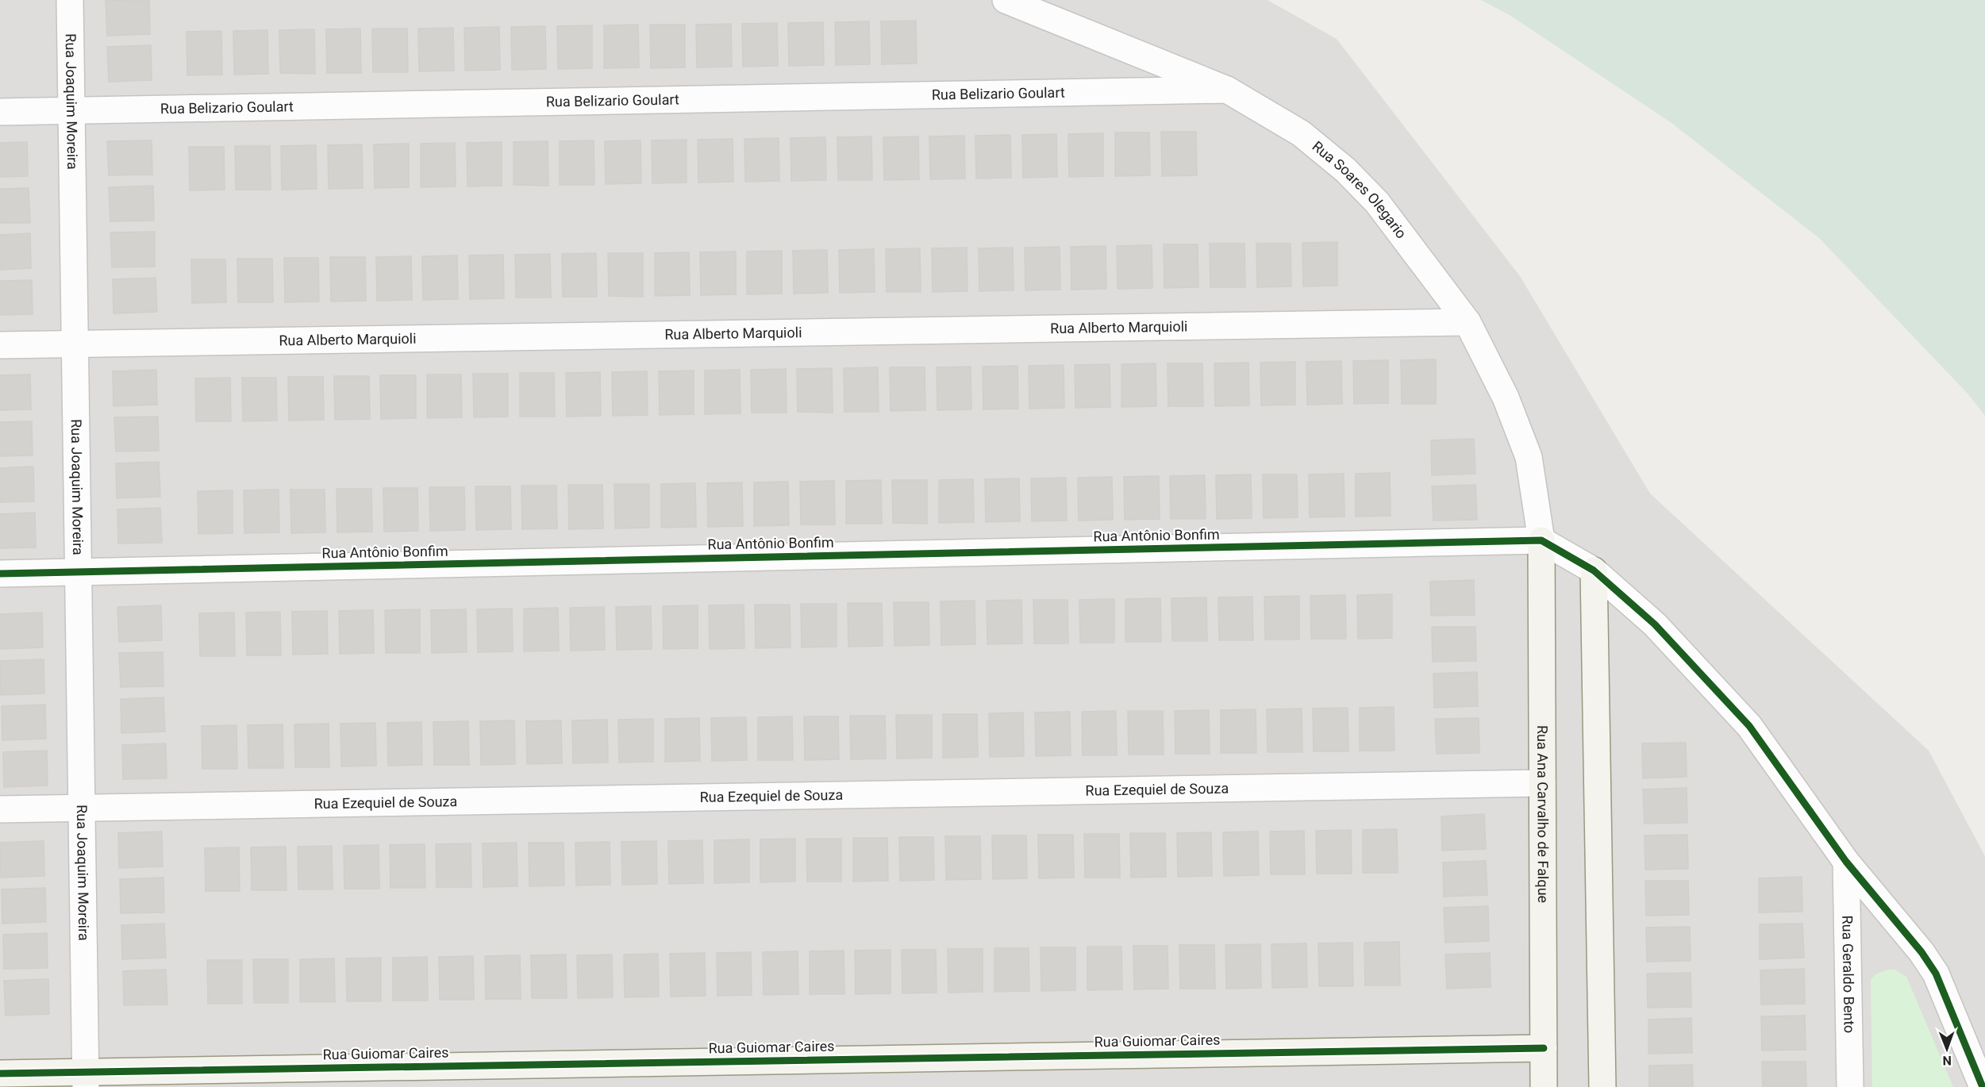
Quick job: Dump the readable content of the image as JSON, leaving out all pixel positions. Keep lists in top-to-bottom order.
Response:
{
  "streets": {
    "street": [
      "Rua Belizario Goulart",
      "Rua Joaquim Moreira",
      "Rua Soares Olegario",
      "Rua Alberto Marquioli",
      "Rua Antônio Bonfim",
      "Rua Ezequiel de Souza",
      "Rua Ana Carvalho de Falque",
      "Rua Geraldo Bento",
      "Rua Guiomar Caires"
    ]
  },
  "crossings": [
    ["Rua Belizario Goulart", "Rua Joaquim Moreira"],
    ["Rua Belizario Goulart", "Rua Soares Olegario"],
    ["Rua Joaquim Moreira", "Rua Alberto Marquioli"],
    ["Rua Joaquim Moreira", "Rua Antônio Bonfim"],
    ["Rua Joaquim Moreira", "Rua Ezequiel de Souza"],
    ["Rua Joaquim Moreira", "Rua Guiomar Caires"],
    ["Rua Soares Olegario", "Rua Alberto Marquioli"],
    ["Rua Soares Olegario", "Rua Antônio Bonfim"],
    ["Rua Soares Olegario", "Rua Ana Carvalho de Falque"],
    ["Rua Antônio Bonfim", "Rua Ana Carvalho de Falque"],
    ["Rua Ezequiel de Souza", "Rua Ana Carvalho de Falque"],
    ["Rua Ana Carvalho de Falque", "Rua Guiomar Caires"]
  ],
  "north": "bottom"
}
